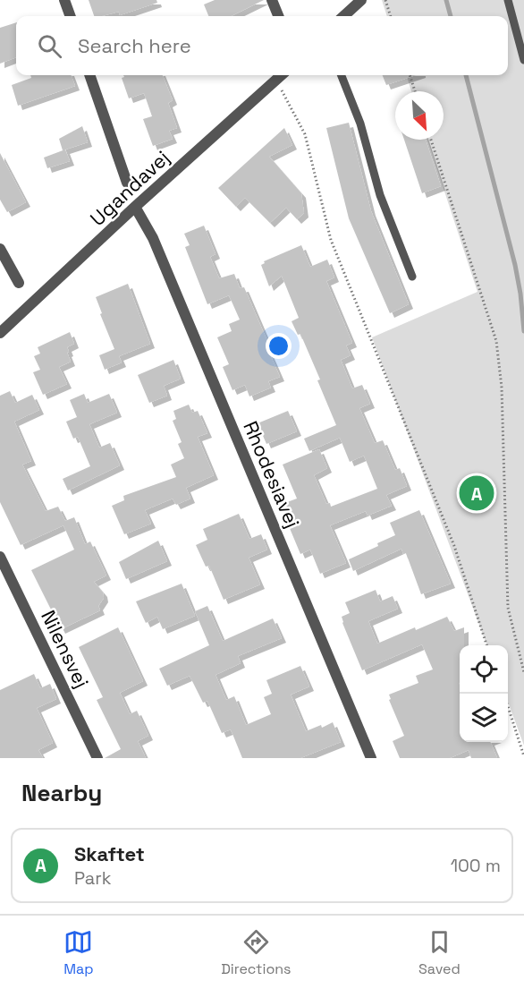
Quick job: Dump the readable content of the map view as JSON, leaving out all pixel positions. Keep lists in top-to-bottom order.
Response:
{
  "streets": {
    "street": ["Ugandavej", "Rhodesiavej", "Nilensvej"]
  },
  "crossings": [
    ["Ugandavej", "Rhodesiavej"]
  ],
  "north": "bottom right",
  "page": {
    "search": "Search here",
    "pins": "A",
    "heading": "Nearby",
    "list": [
      {
        "mark": "A",
        "name": "Skaftet",
        "note": "Park",
        "value": "100 m"
      }
    ],
    "nav": ["Map", "Directions", "Saved"]
  }
}
